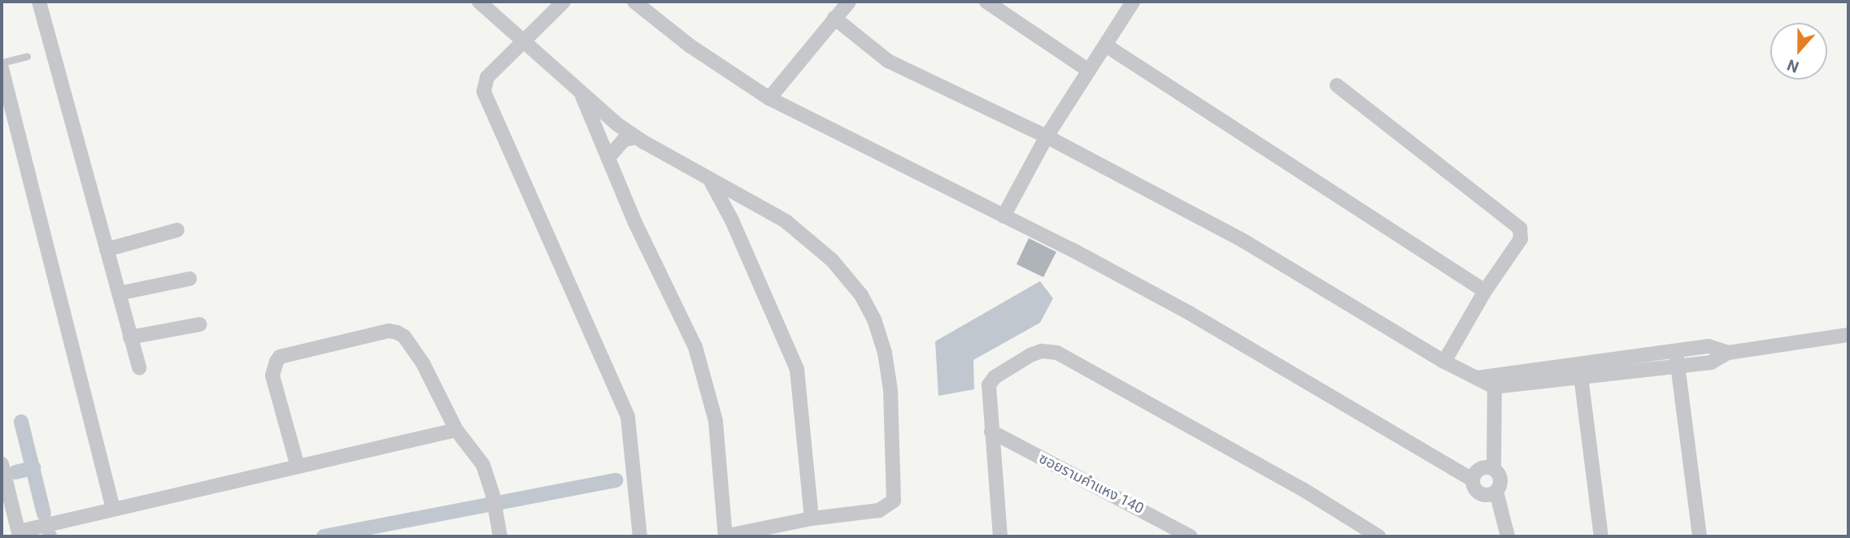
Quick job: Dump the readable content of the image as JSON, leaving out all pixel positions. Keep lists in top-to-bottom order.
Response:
{
  "streets": {
    "street": ["ซอยรามคำแหง 140"]
  },
  "north": "bottom"
}
